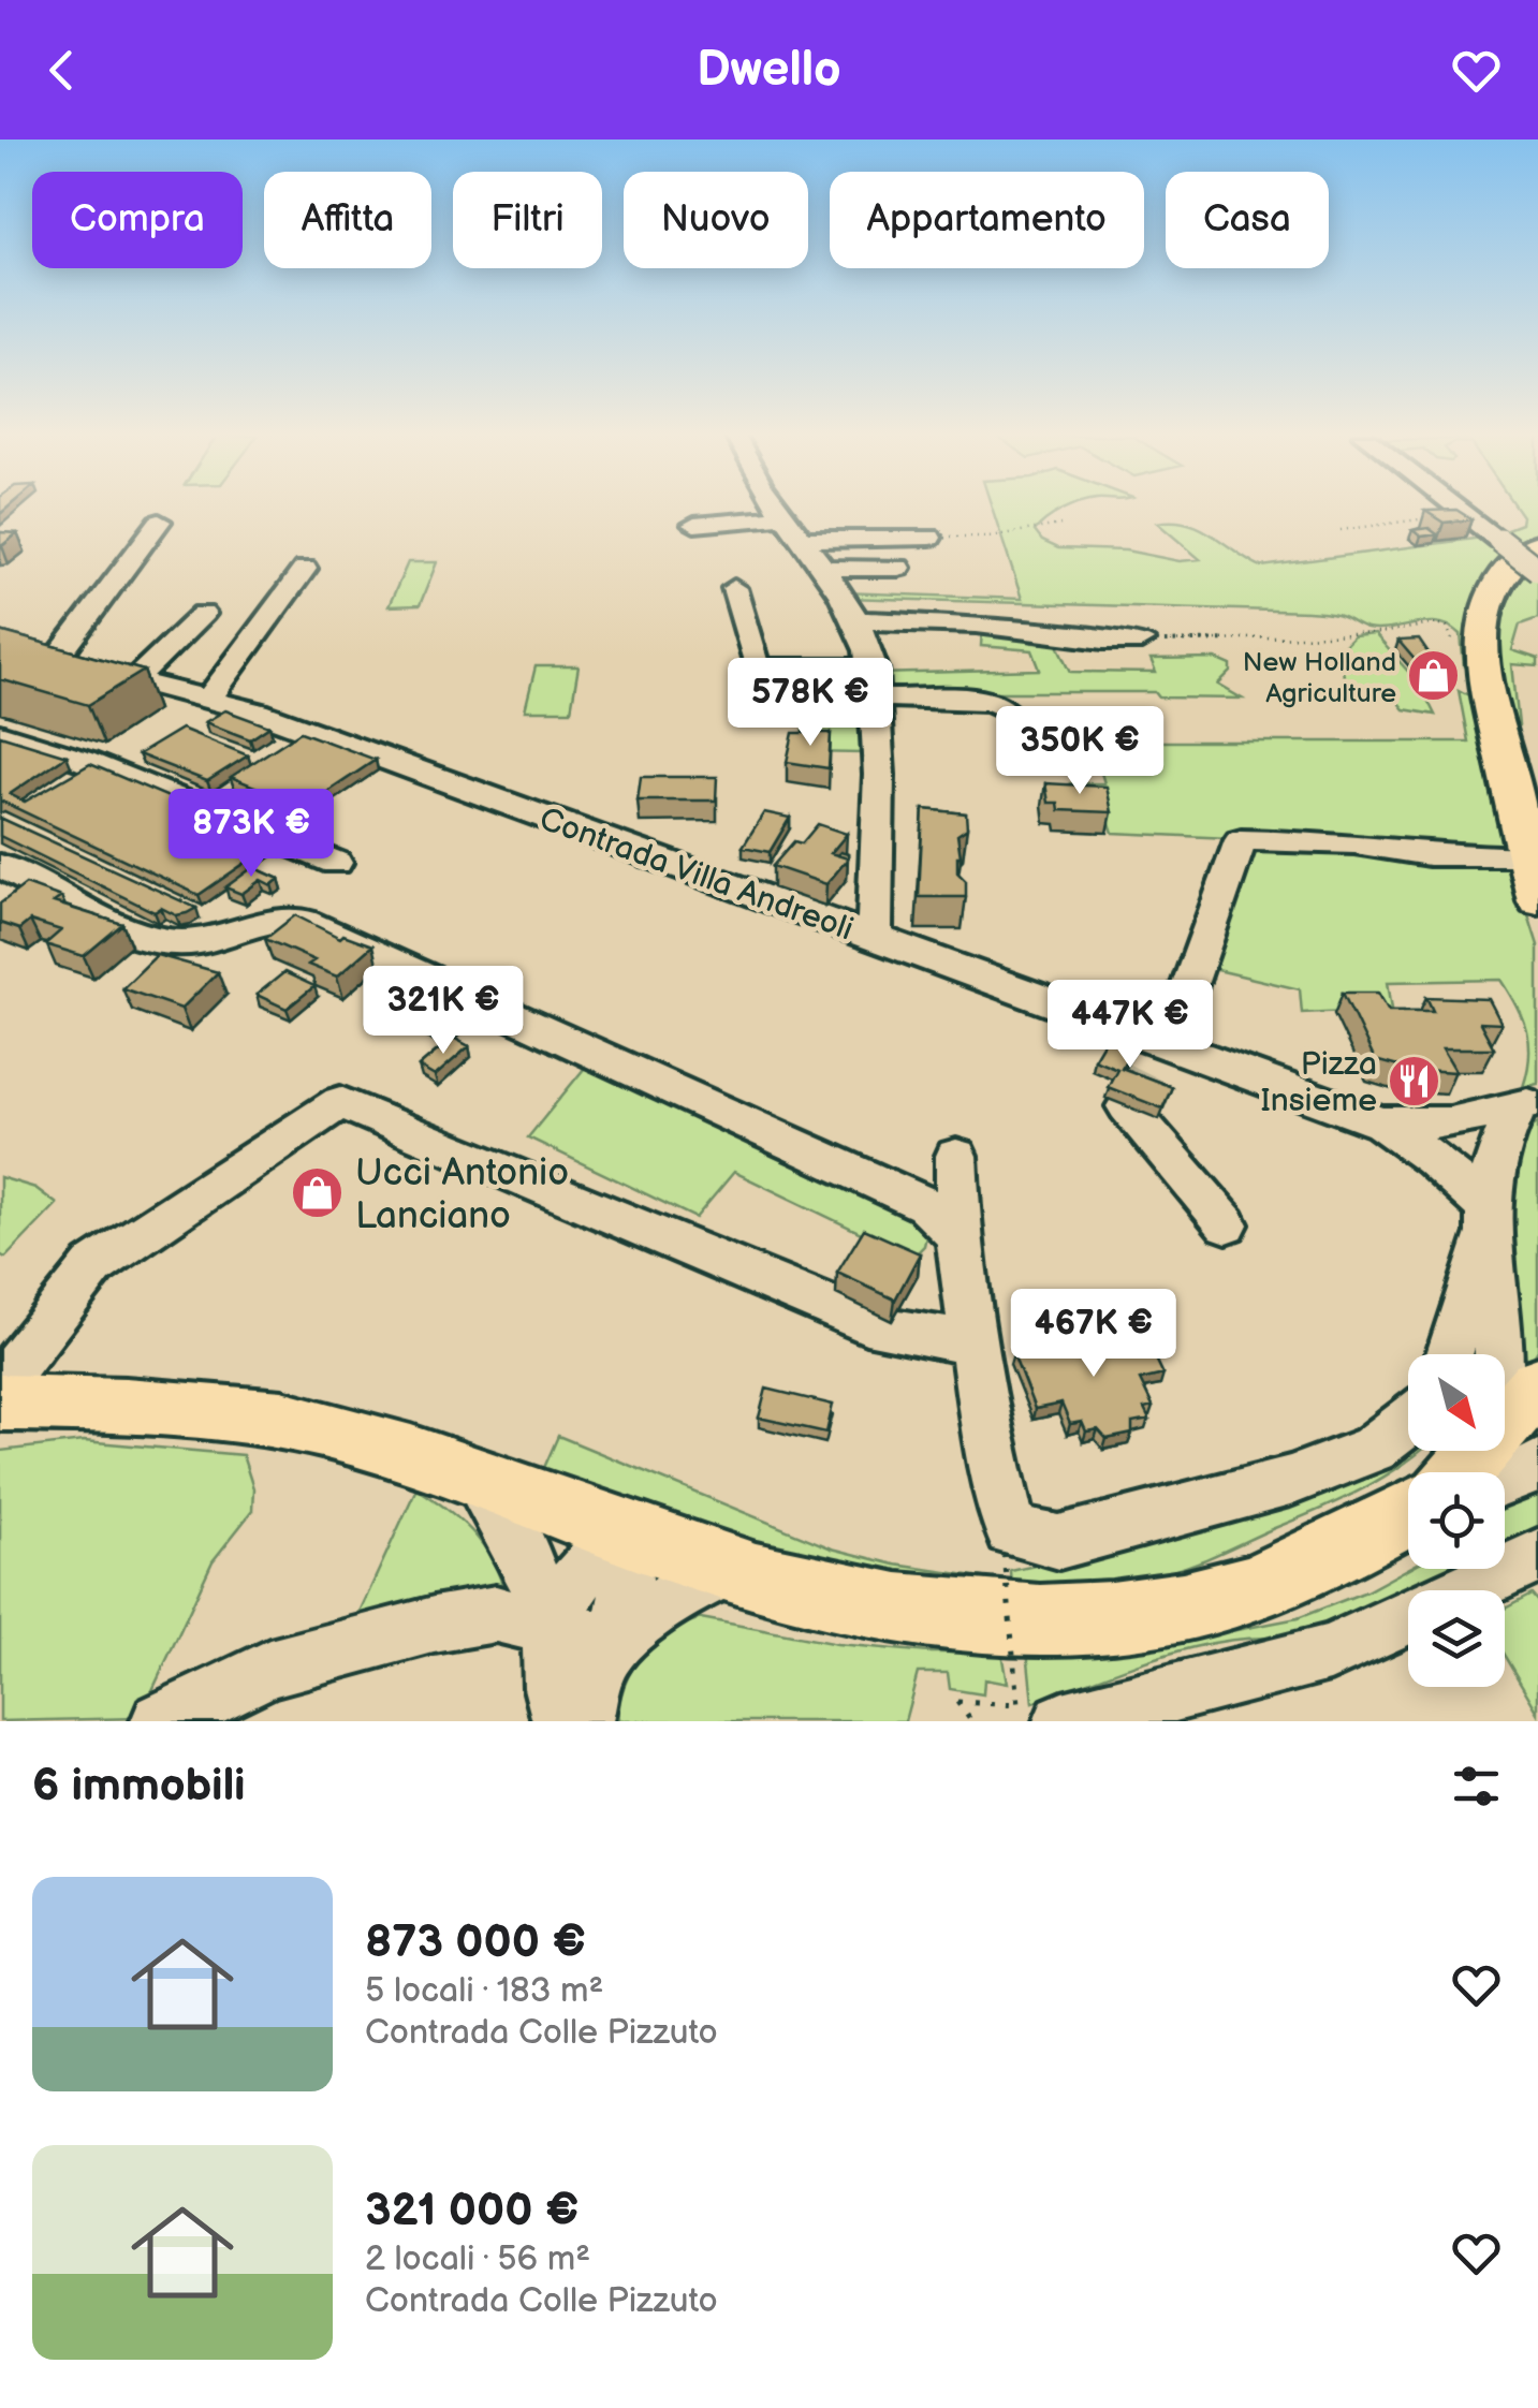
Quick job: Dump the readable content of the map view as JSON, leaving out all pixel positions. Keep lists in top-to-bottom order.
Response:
{
  "streets": {
    "street": ["Contrada Villa Andreoli"]
  },
  "places": {
    "shop": ["New Holland Agriculture", "Ucci Antonio Lanciano"],
    "restaurant": ["Pizza Insieme"]
  },
  "north": "bottom right",
  "page": {
    "header": "Dwello",
    "chip": [
      "Compra",
      "Affitta",
      "Filtri",
      "Nuovo",
      "Appartamento",
      "Casa"
    ],
    "price": [
      "578K €",
      "350K €",
      "873K €",
      "321K €",
      "447K €",
      "467K €"
    ],
    "heading": "6 immobili",
    "list": [
      {
        "name": "873 000 €",
        "note": "5 locali · 183 m² · Contrada Colle Pizzuto"
      },
      {
        "name": "321 000 €",
        "note": "2 locali · 56 m² · Contrada Colle Pizzuto"
      }
    ]
  }
}
